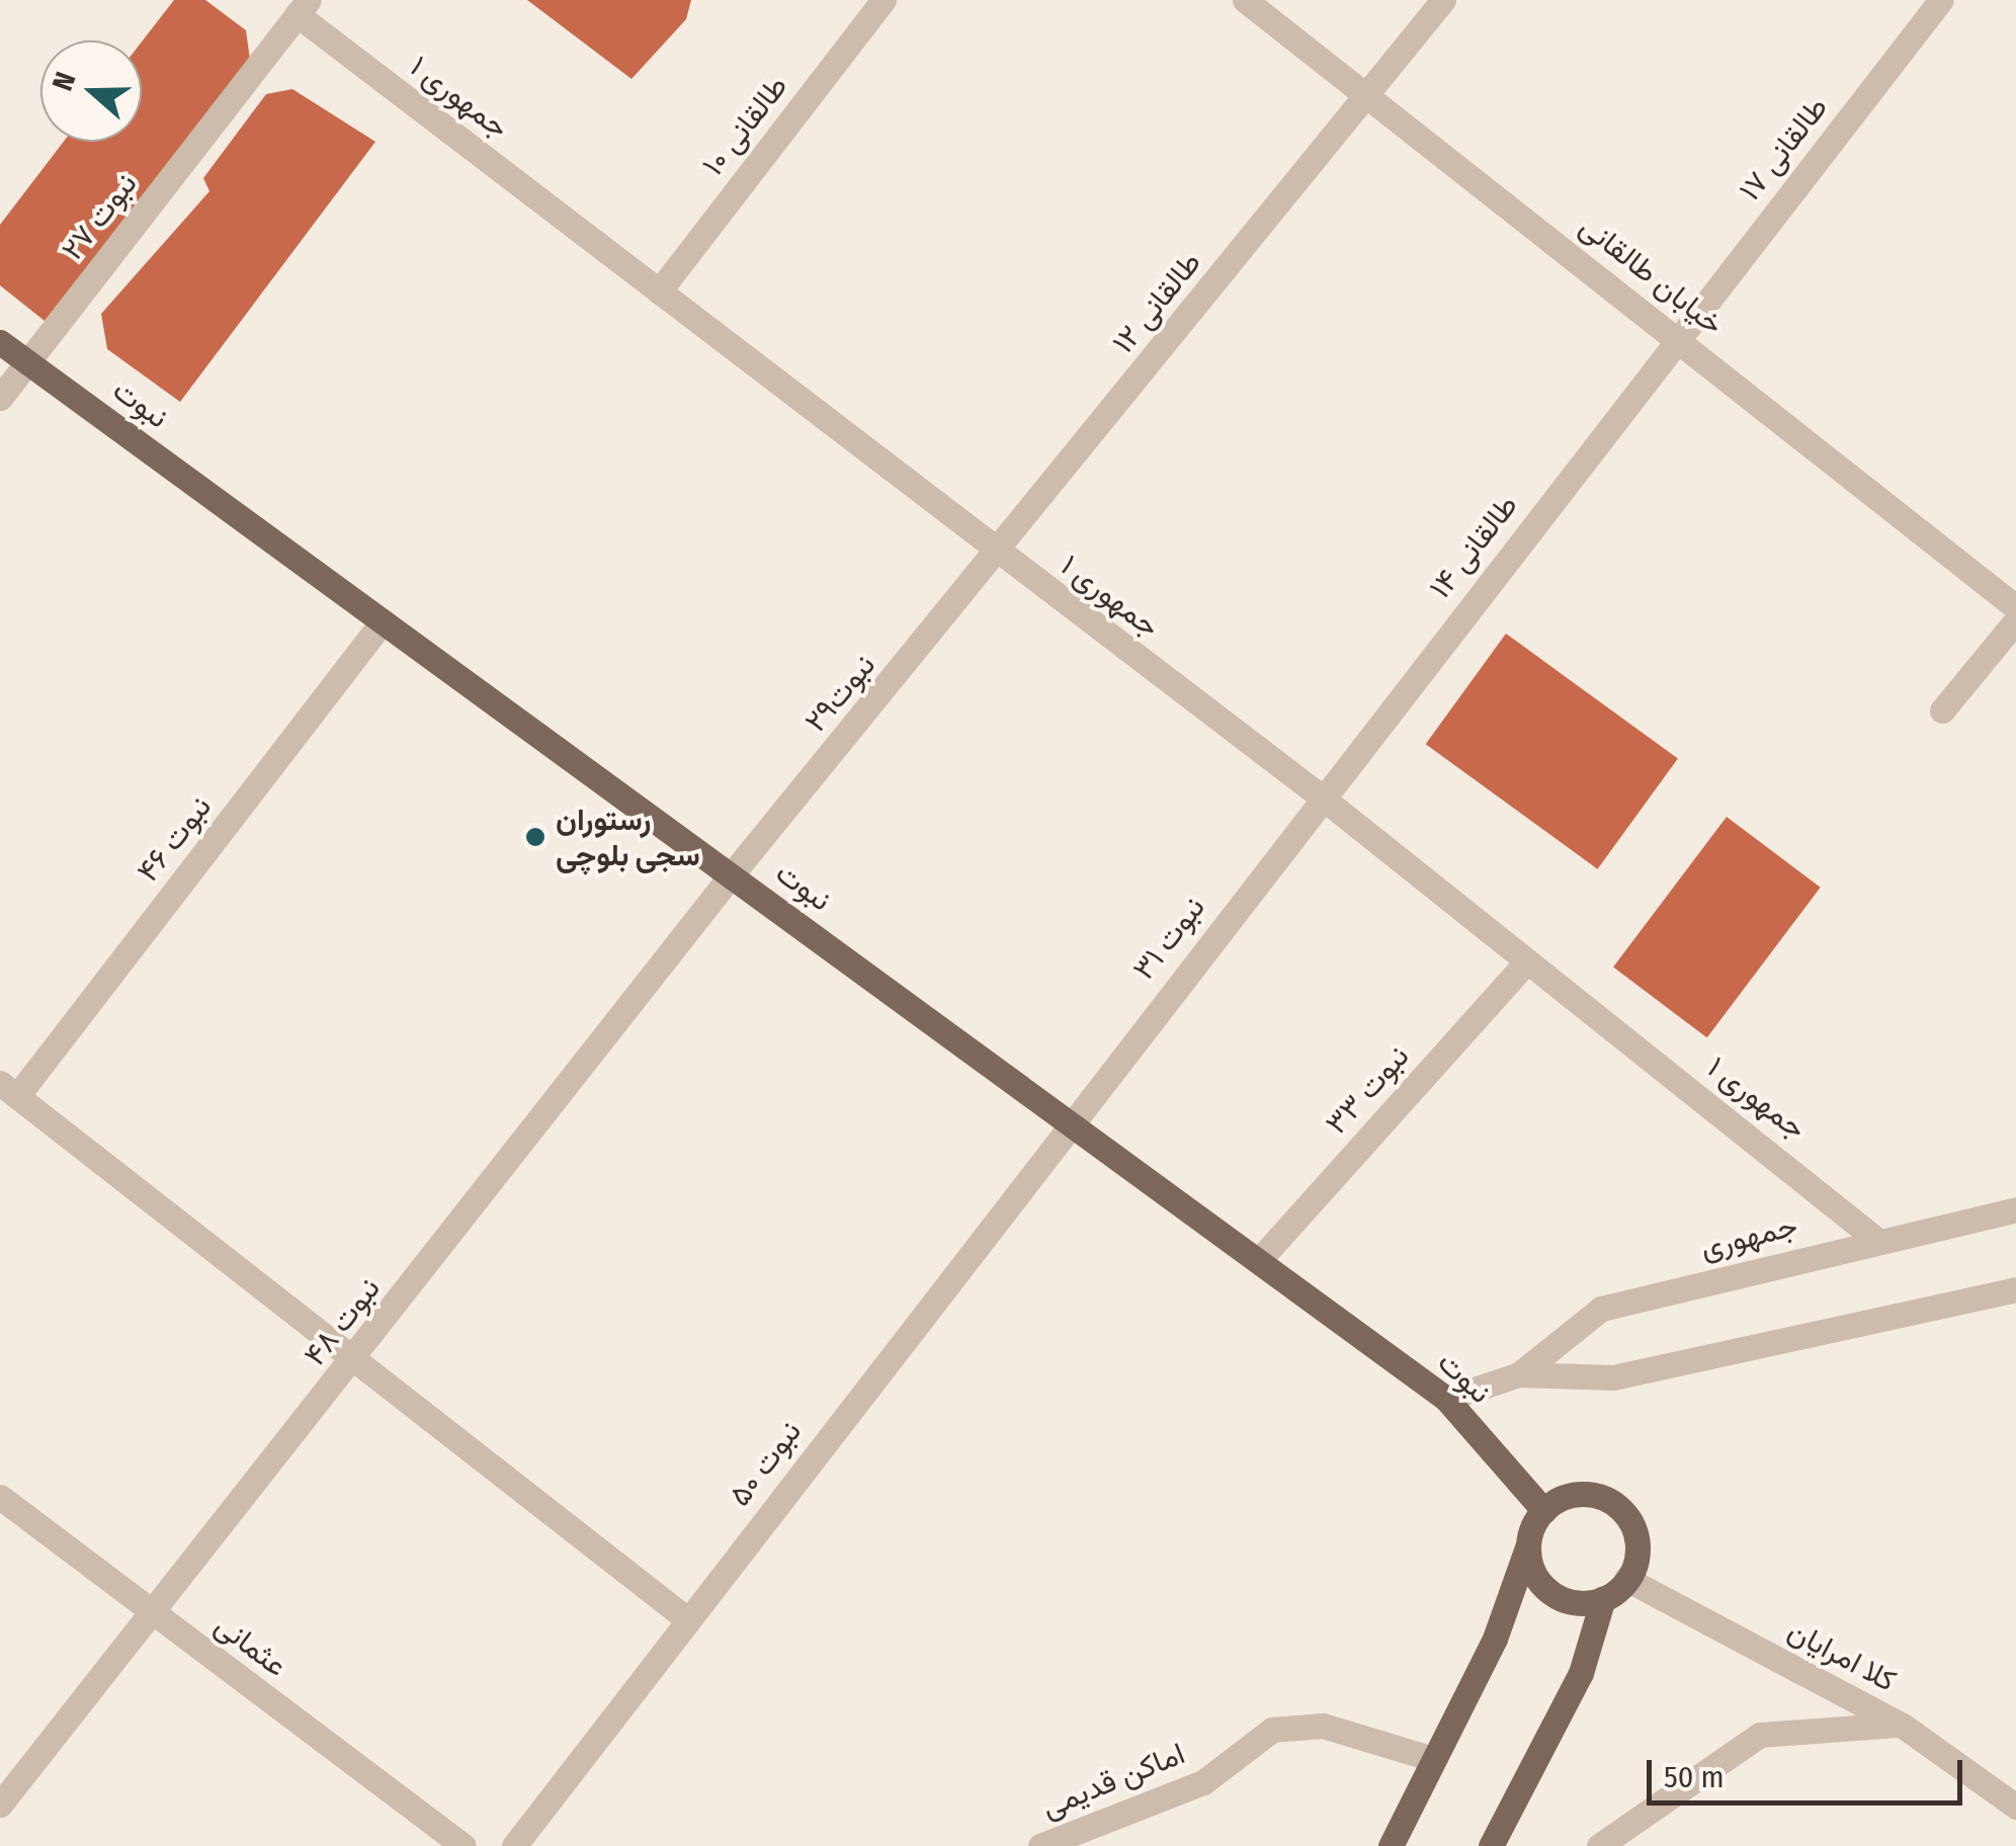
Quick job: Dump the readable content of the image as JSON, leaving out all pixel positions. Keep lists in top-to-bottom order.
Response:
{
  "streets": {
    "main road": ["نبوت"],
    "street": [
      "جمهوری ۱",
      "طالقانی ۱۰",
      "طالقانی ۱۷",
      "نبوت ۲۷",
      "خیابان طالقانی",
      "طالقانی ۱۲",
      "طالقانی ۱۴",
      "نبوت۲۹",
      "نبوت ۴۶",
      "نبوت ۳۱",
      "نبوت ۳۳",
      "جمهوری",
      "نبوت ۴۸",
      "نبوت ۵۰",
      "عثمانی",
      "کلا امرایان",
      "اماکن قدیمی"
    ]
  },
  "crossings": [
    ["جمهوری ۱", "طالقانی ۱۰"],
    ["جمهوری ۱", "نبوت ۲۷"],
    ["جمهوری ۱", "طالقانی ۱۲"],
    ["جمهوری ۱", "طالقانی ۱۴"],
    ["جمهوری ۱", "نبوت۲۹"],
    ["جمهوری ۱", "نبوت ۳۱"],
    ["جمهوری ۱", "نبوت ۳۳"],
    ["جمهوری ۱", "جمهوری"],
    ["طالقانی ۱۷", "خیابان طالقانی"],
    ["طالقانی ۱۷", "طالقانی ۱۴"],
    ["نبوت ۲۷", "نبوت"],
    ["خیابان طالقانی", "طالقانی ۱۲"],
    ["خیابان طالقانی", "طالقانی ۱۴"],
    ["طالقانی ۱۲", "نبوت۲۹"],
    ["نبوت", "نبوت۲۹"],
    ["نبوت", "نبوت ۴۶"],
    ["نبوت", "نبوت ۳۱"],
    ["نبوت", "نبوت ۳۳"],
    ["نبوت", "جمهوری"],
    ["نبوت", "نبوت ۴۸"],
    ["نبوت", "نبوت ۵۰"],
    ["نبوت", "کلا امرایان"],
    ["طالقانی ۱۴", "نبوت ۳۱"],
    ["نبوت۲۹", "نبوت ۴۸"],
    ["نبوت ۳۱", "نبوت ۵۰"],
    ["نبوت ۴۸", "عثمانی"]
  ],
  "places": ["رستوران سجی بلوچی"],
  "scale_bar": "50 m",
  "north": "left"
}
